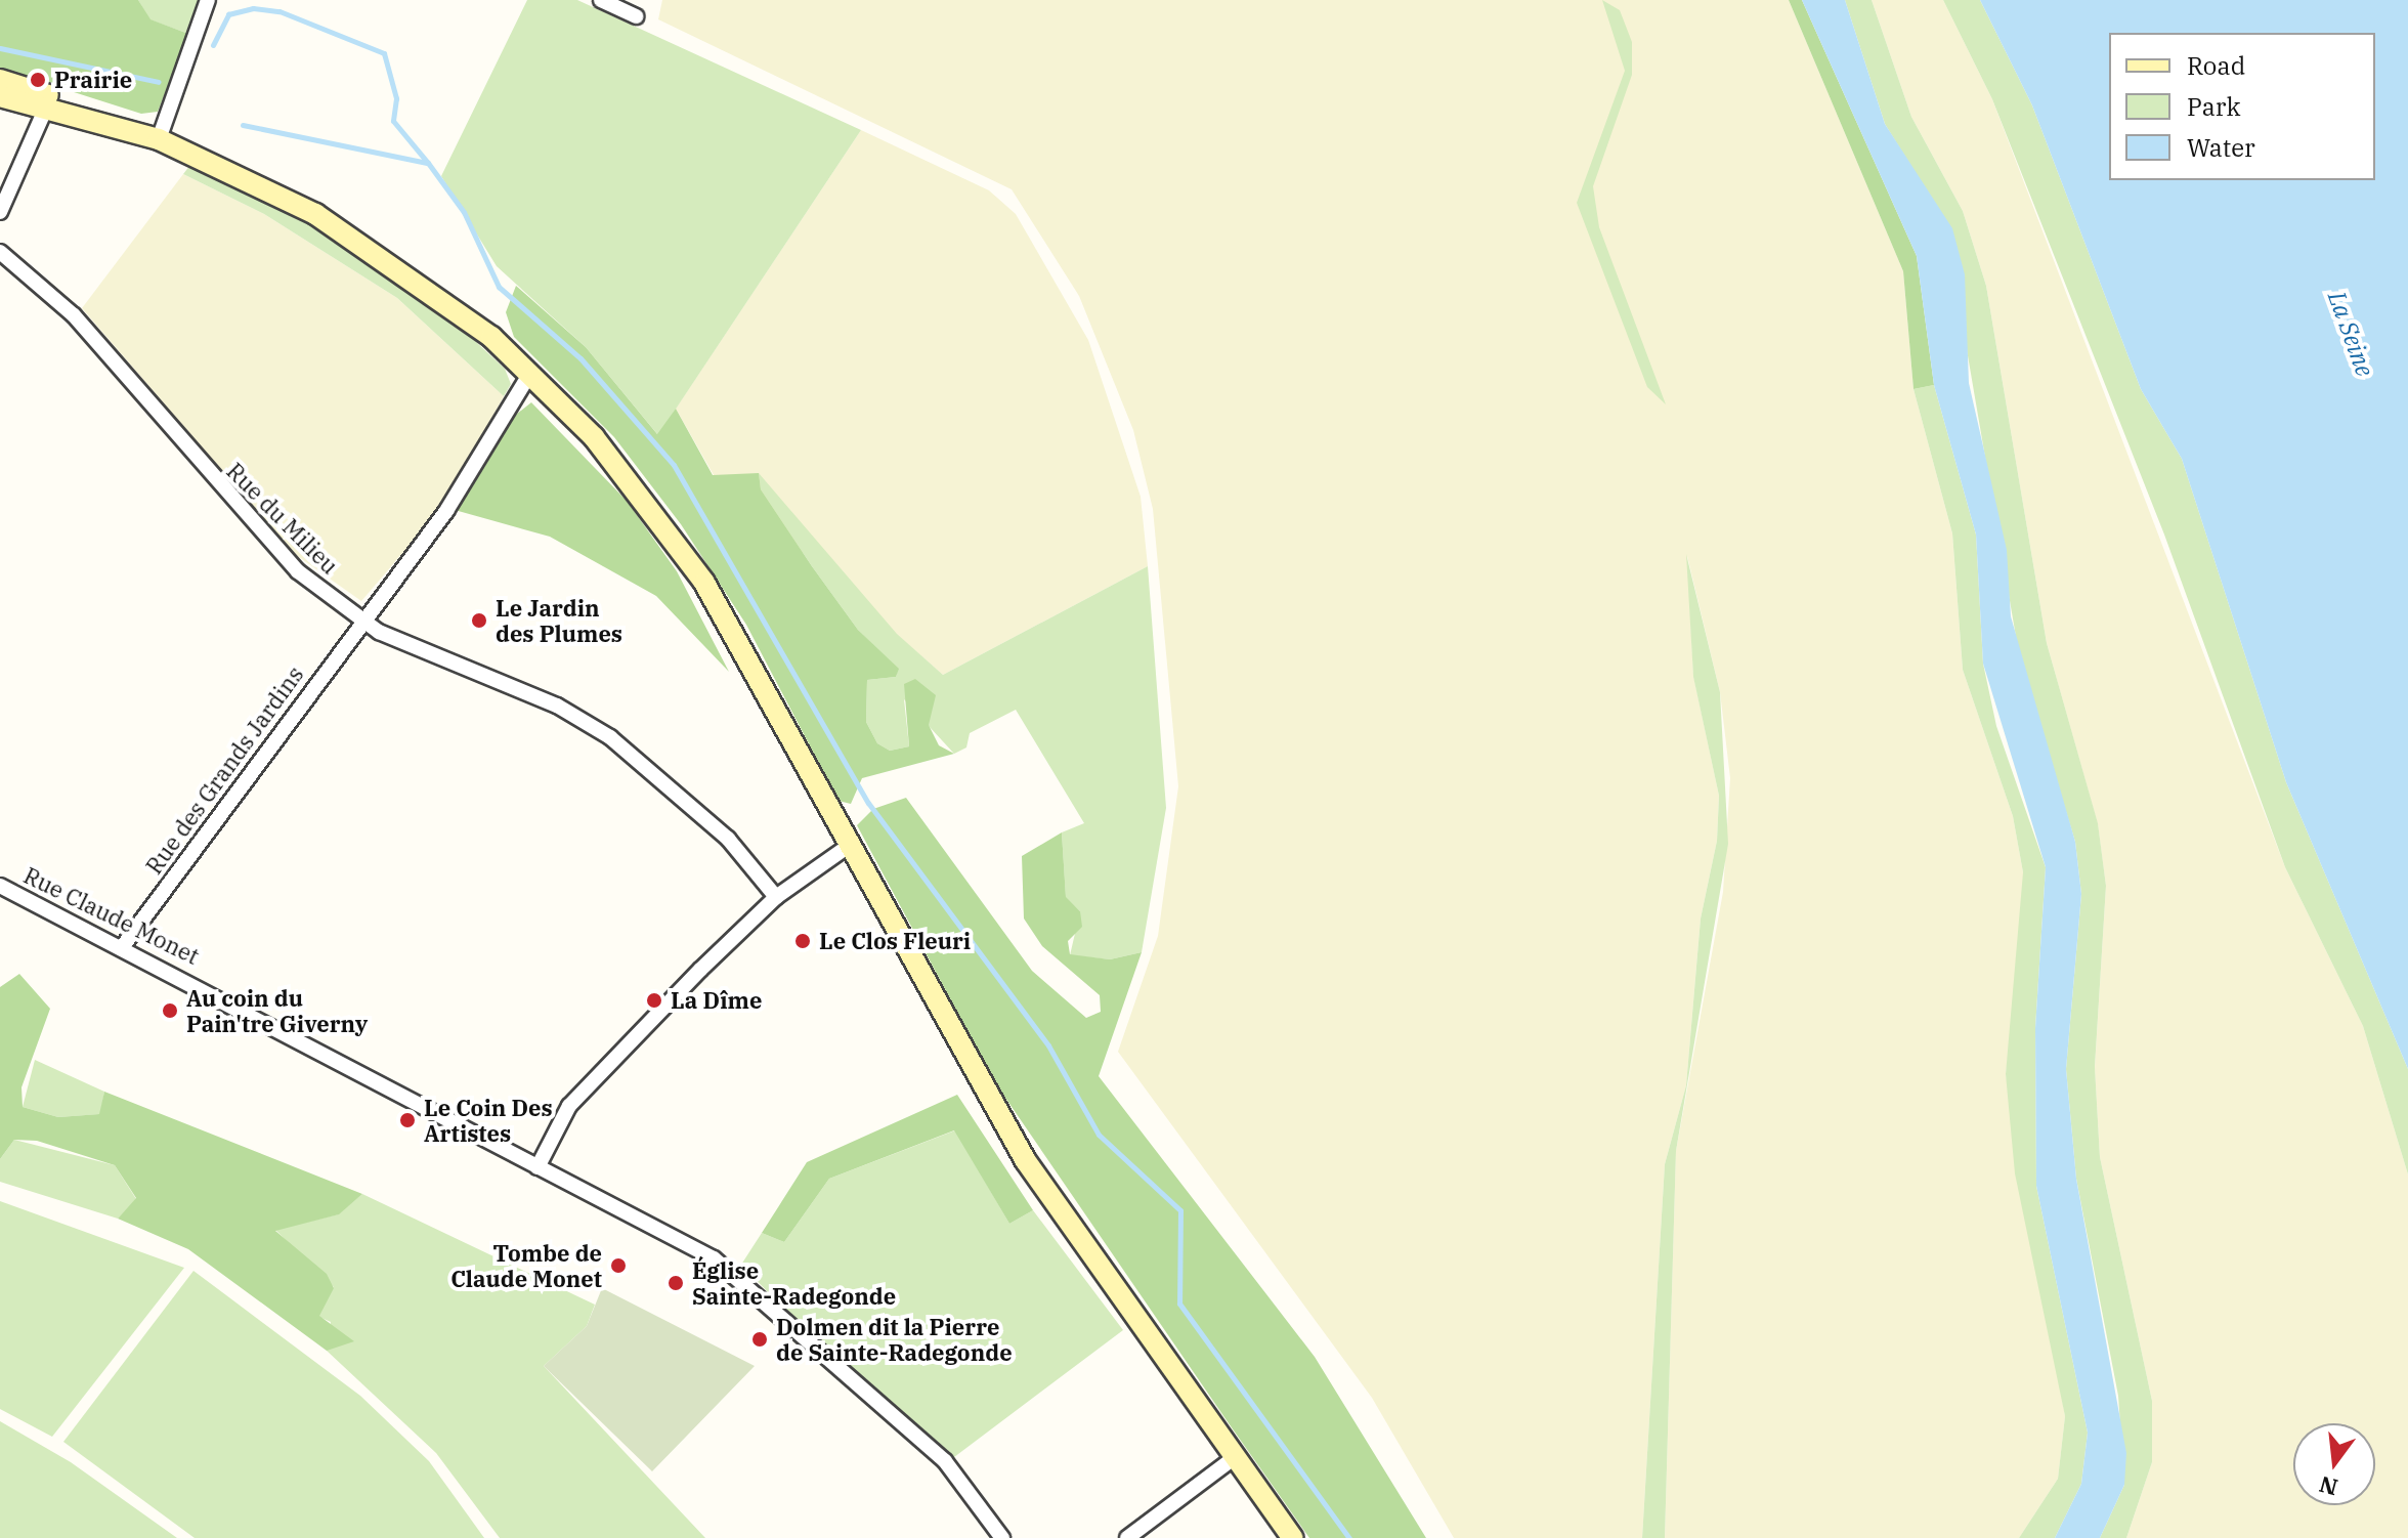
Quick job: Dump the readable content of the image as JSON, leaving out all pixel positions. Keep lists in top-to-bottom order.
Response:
{
  "streets": {
    "street": ["Rue du Milieu", "Rue des Grands Jardins", "Rue Claude Monet"]
  },
  "crossings": [
    ["Rue du Milieu", "Rue des Grands Jardins"],
    ["Rue des Grands Jardins", "Rue Claude Monet"]
  ],
  "water": ["La Seine"],
  "places": [
    "Prairie",
    "Le Jardin des Plumes",
    "Le Clos Fleuri",
    "La Dîme",
    "Au coin du Pain'tre Giverny",
    "Le Coin Des Artistes",
    "Tombe de Claude Monet",
    "Église Sainte-Radegonde",
    "Dolmen dit la Pierre de Sainte-Radegonde"
  ],
  "legend": ["Road", "Park", "Water"],
  "north": "bottom"
}
